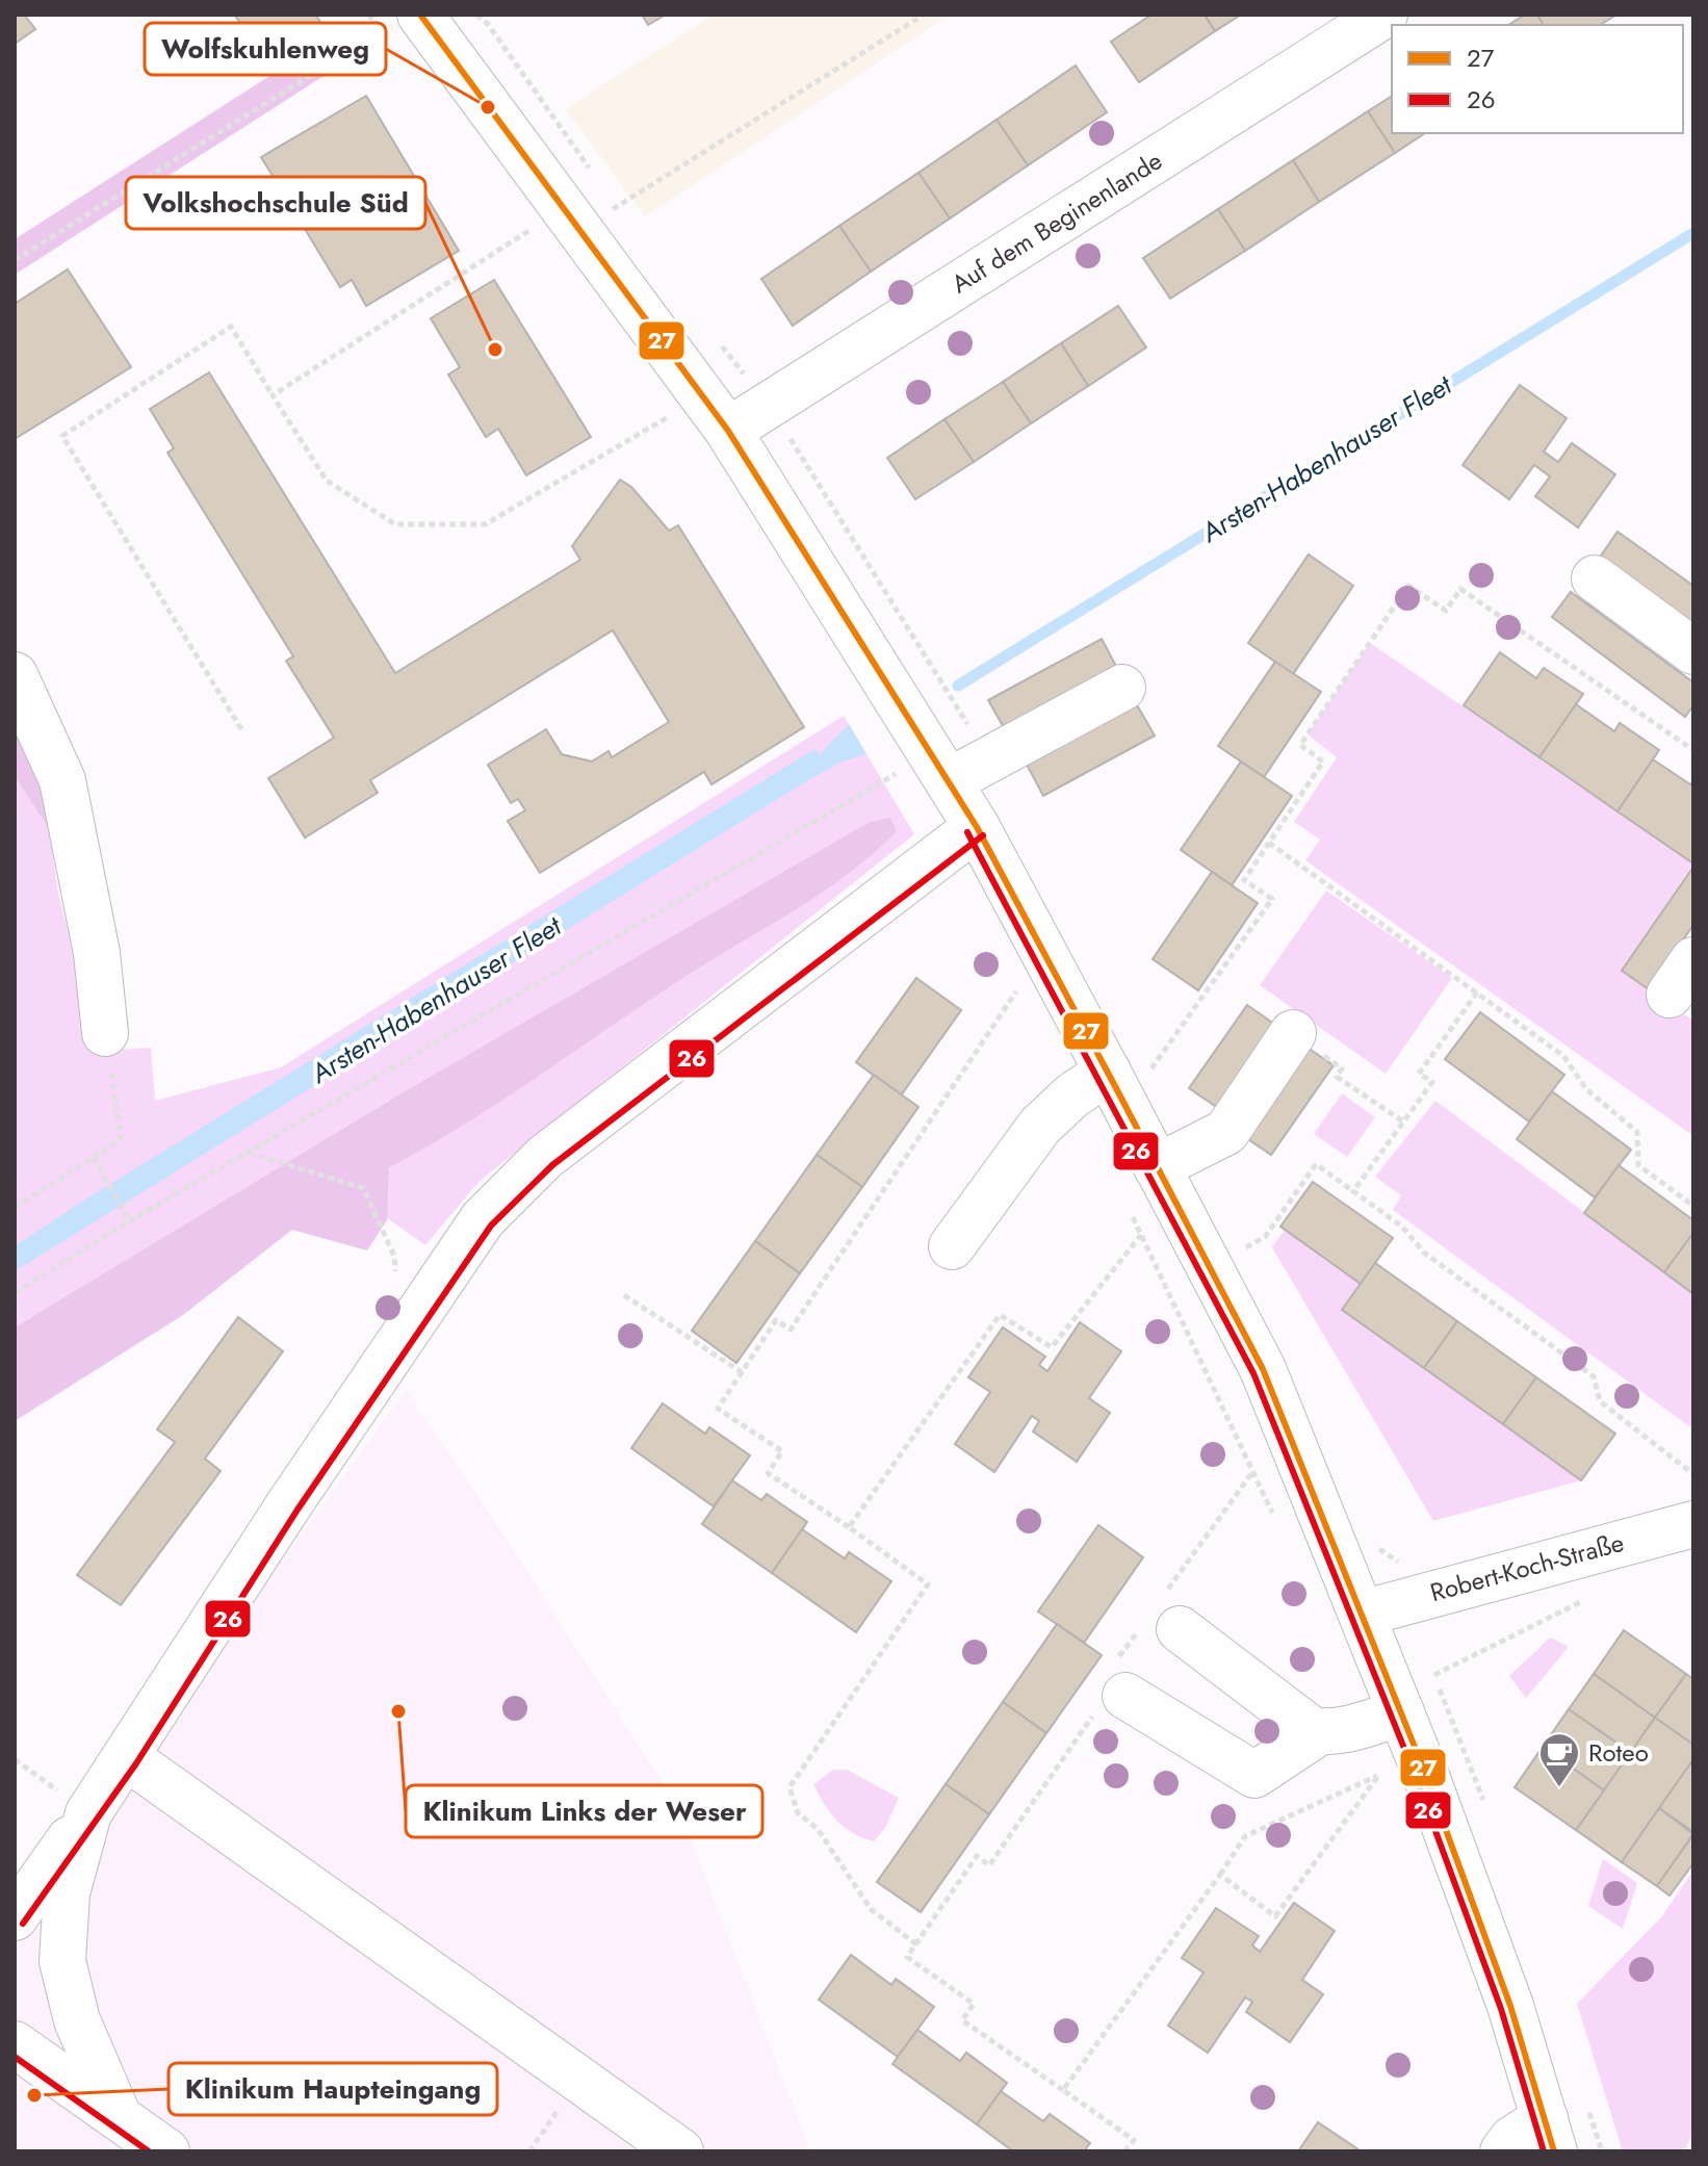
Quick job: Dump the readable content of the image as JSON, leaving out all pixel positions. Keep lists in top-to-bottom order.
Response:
{
  "streets": {
    "street": ["Auf dem Beginenlande", "Robert-Koch-Straße"]
  },
  "water": ["Arsten-Habenhauser Fleet"],
  "places": {
    "other": [
      "Wolfskuhlenweg",
      "Volkshochschule Süd",
      "Klinikum Links der Weser",
      "Klinikum Haupteingang"
    ],
    "cafe": ["Roteo"]
  },
  "lines": ["transit line 27", "transit line 26"],
  "legend": ["27", "26"]
}
